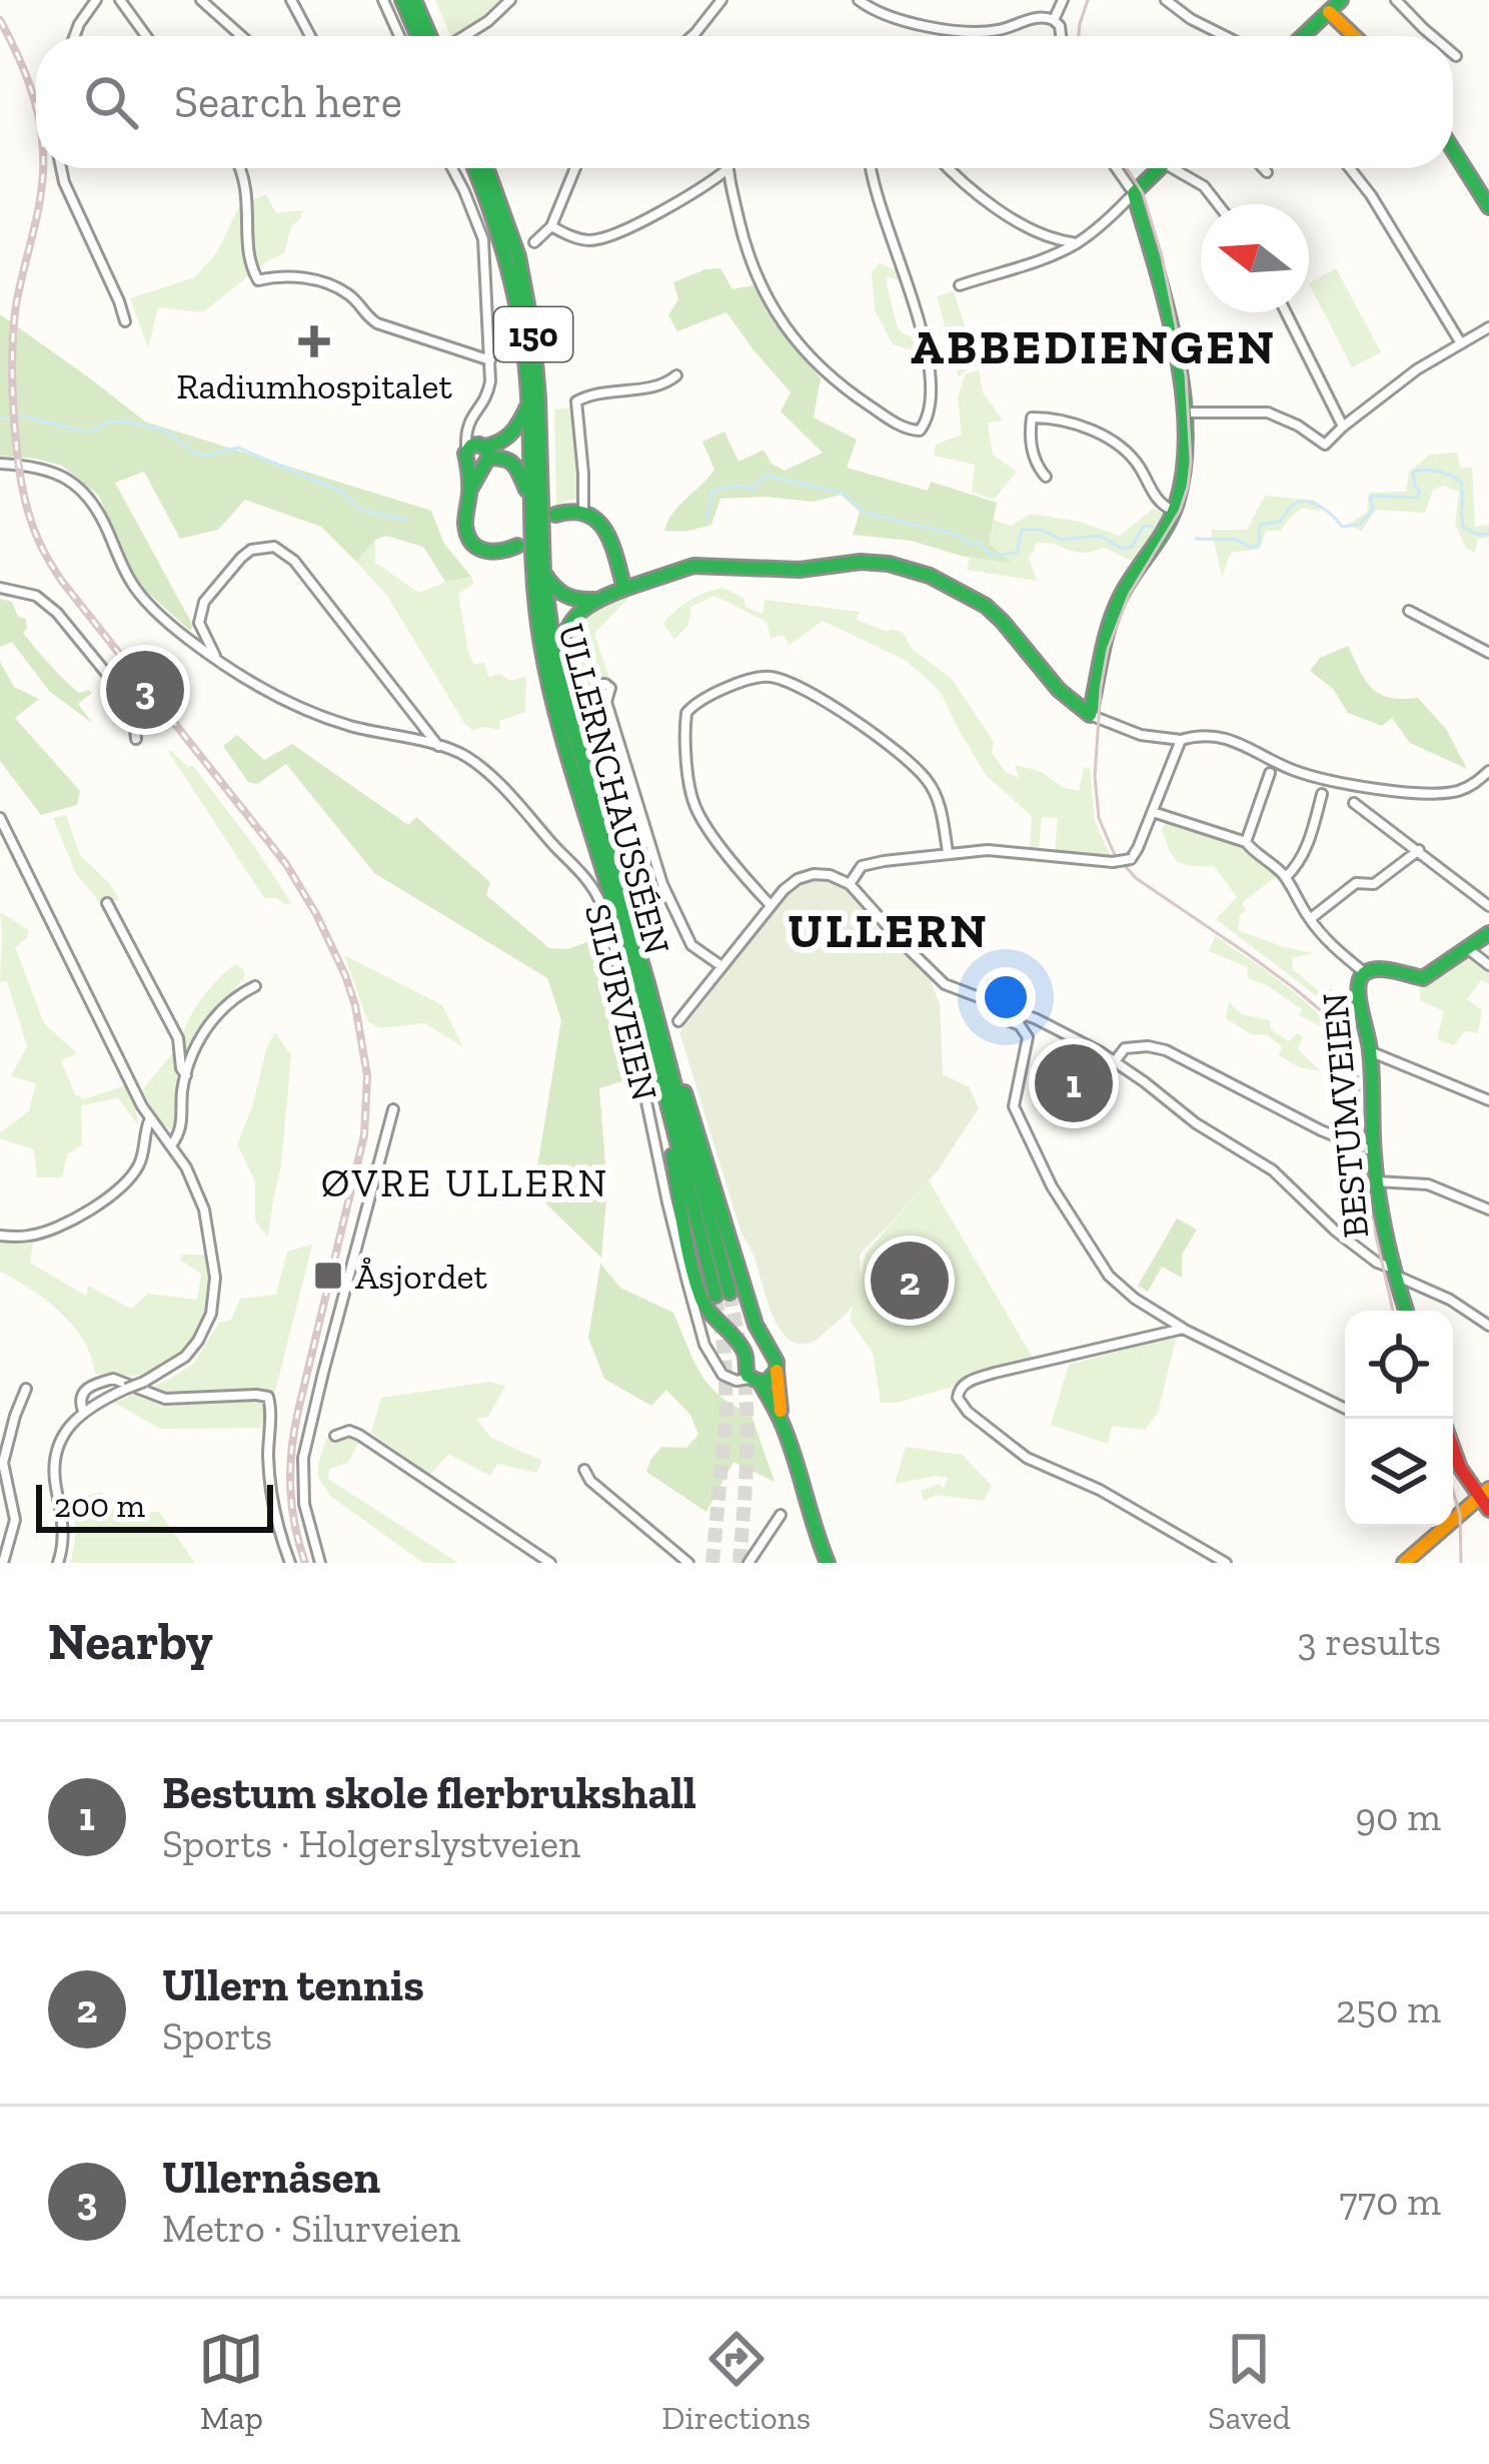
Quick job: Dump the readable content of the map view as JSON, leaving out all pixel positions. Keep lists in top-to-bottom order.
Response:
{
  "streets": {
    "main road": ["150", "ULLERNCHAUSSÉEN", "BESTUMVEIEN"],
    "street": ["SILURVEIEN"]
  },
  "crossings": [
    ["150", "ULLERNCHAUSSÉEN"]
  ],
  "districts": ["ABBEDIENGEN", "ULLERN", "ØVRE ULLERN"],
  "places": {
    "health": ["Radiumhospitalet"],
    "transit": ["Åsjordet"]
  },
  "scale_bar": "200 m",
  "north": "left",
  "page": {
    "search": "Search here",
    "pins": ["3", "1", "2"],
    "scale": "200 m",
    "heading": ["Nearby", "3 results"],
    "list": [
      {
        "mark": "1",
        "name": "Bestum skole flerbrukshall",
        "note": "Sports · Holgerslystveien",
        "value": "90 m"
      },
      {
        "mark": "2",
        "name": "Ullern tennis",
        "note": "Sports",
        "value": "250 m"
      },
      {
        "mark": "3",
        "name": "Ullernåsen",
        "note": "Metro · Silurveien",
        "value": "770 m"
      }
    ],
    "nav": ["Map", "Directions", "Saved"]
  }
}
